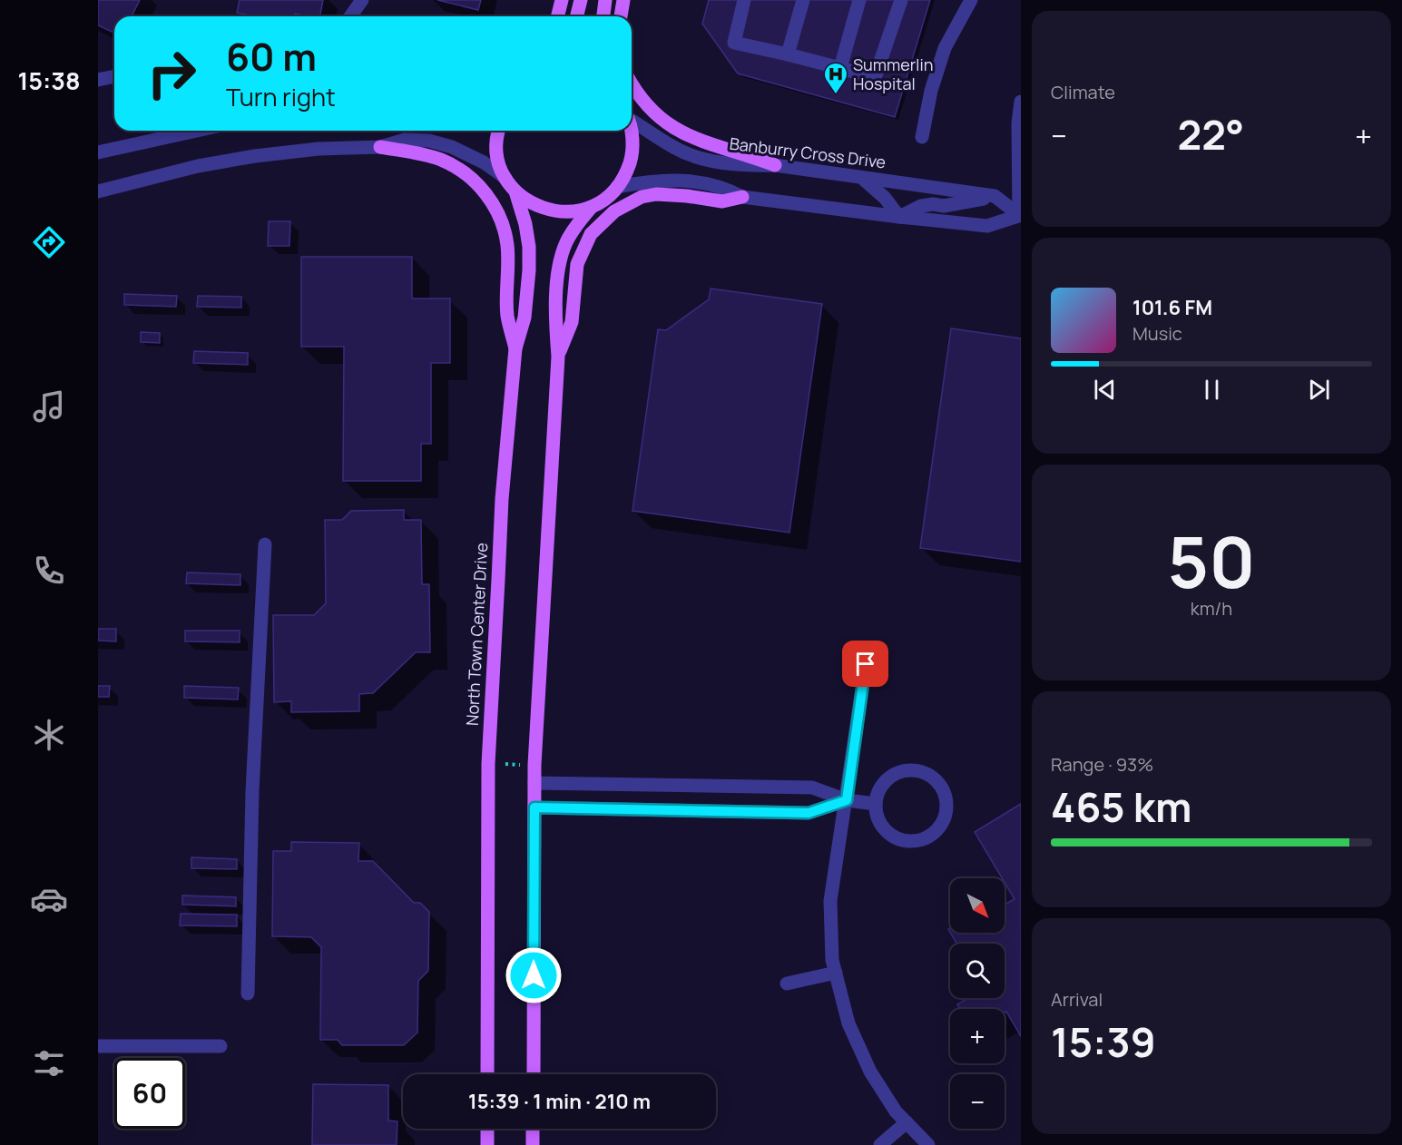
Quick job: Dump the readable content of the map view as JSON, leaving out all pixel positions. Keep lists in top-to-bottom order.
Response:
{
  "streets": {
    "main road": ["North Town Center Drive"],
    "street": ["Banburry Cross Drive"]
  },
  "places": {
    "hospital": ["Summerlin Hospital"]
  },
  "north": "bottom right",
  "page": {
    "tabs": "15:38",
    "tile": [
      "Climate",
      ["50", "km/h"],
      ["Range · 93%", "465 km"],
      ["Arrival", "15:39"]
    ],
    "turn": ["60 m", "Turn right"],
    "heat": ["−", "22°", "+"],
    "song": ["101.6 FM", "Music"],
    "map_buttons": ["+", "−"],
    "limit": "60",
    "trip": "15:39 · 1 min · 210 m"
  }
}
